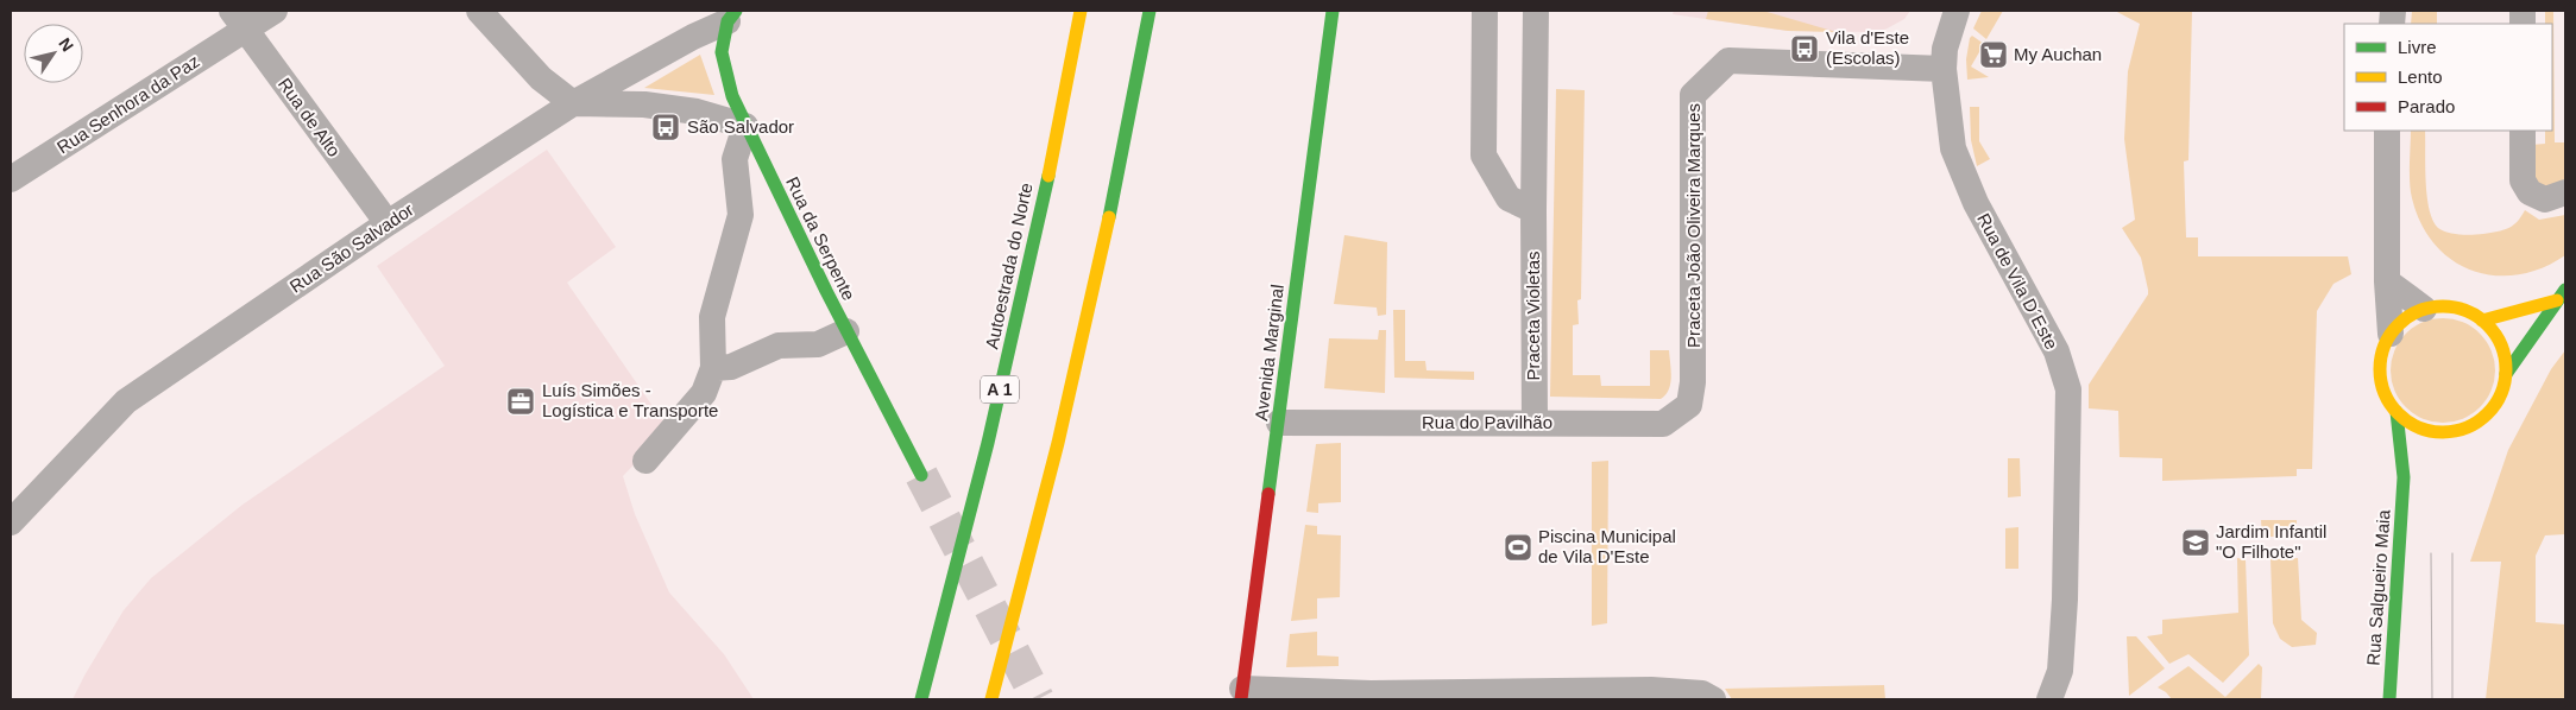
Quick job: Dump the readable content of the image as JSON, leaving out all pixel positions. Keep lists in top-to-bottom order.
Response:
{
  "streets": {
    "main road": [
      "Rua da Serpente",
      "Autoestrada do Norte",
      "Avenida Marginal",
      "A 1",
      "Rua Salgueiro Maia"
    ],
    "street": [
      "Rua Senhora da Paz",
      "Rua de Alto",
      "Praceta João Oliveira Marques",
      "Rua São Salvador",
      "Rua de Vila D´Este",
      "Praceta Violetas",
      "Rua do Pavilhão"
    ]
  },
  "crossings": [
    ["Rua Senhora da Paz", "Rua de Alto"],
    ["Rua de Alto", "Rua São Salvador"],
    ["Praceta João Oliveira Marques", "Rua de Vila D´Este"],
    ["Praceta João Oliveira Marques", "Rua do Pavilhão"],
    ["Rua da Serpente", "Rua São Salvador"],
    ["Praceta Violetas", "Rua do Pavilhão"],
    ["Avenida Marginal", "Rua do Pavilhão"]
  ],
  "places": {
    "bus stop": ["Vila d'Este (Escolas)", "São Salvador"],
    "supermarket": ["My Auchan"],
    "office": ["Luís Simões - Logística e Transporte"],
    "school or university": ["Jardim Infantil \"O Filhote\""],
    "sports": ["Piscina Municipal de Vila D'Este"]
  },
  "legend": ["Livre", "Lento", "Parado"],
  "north": "top right"
}
